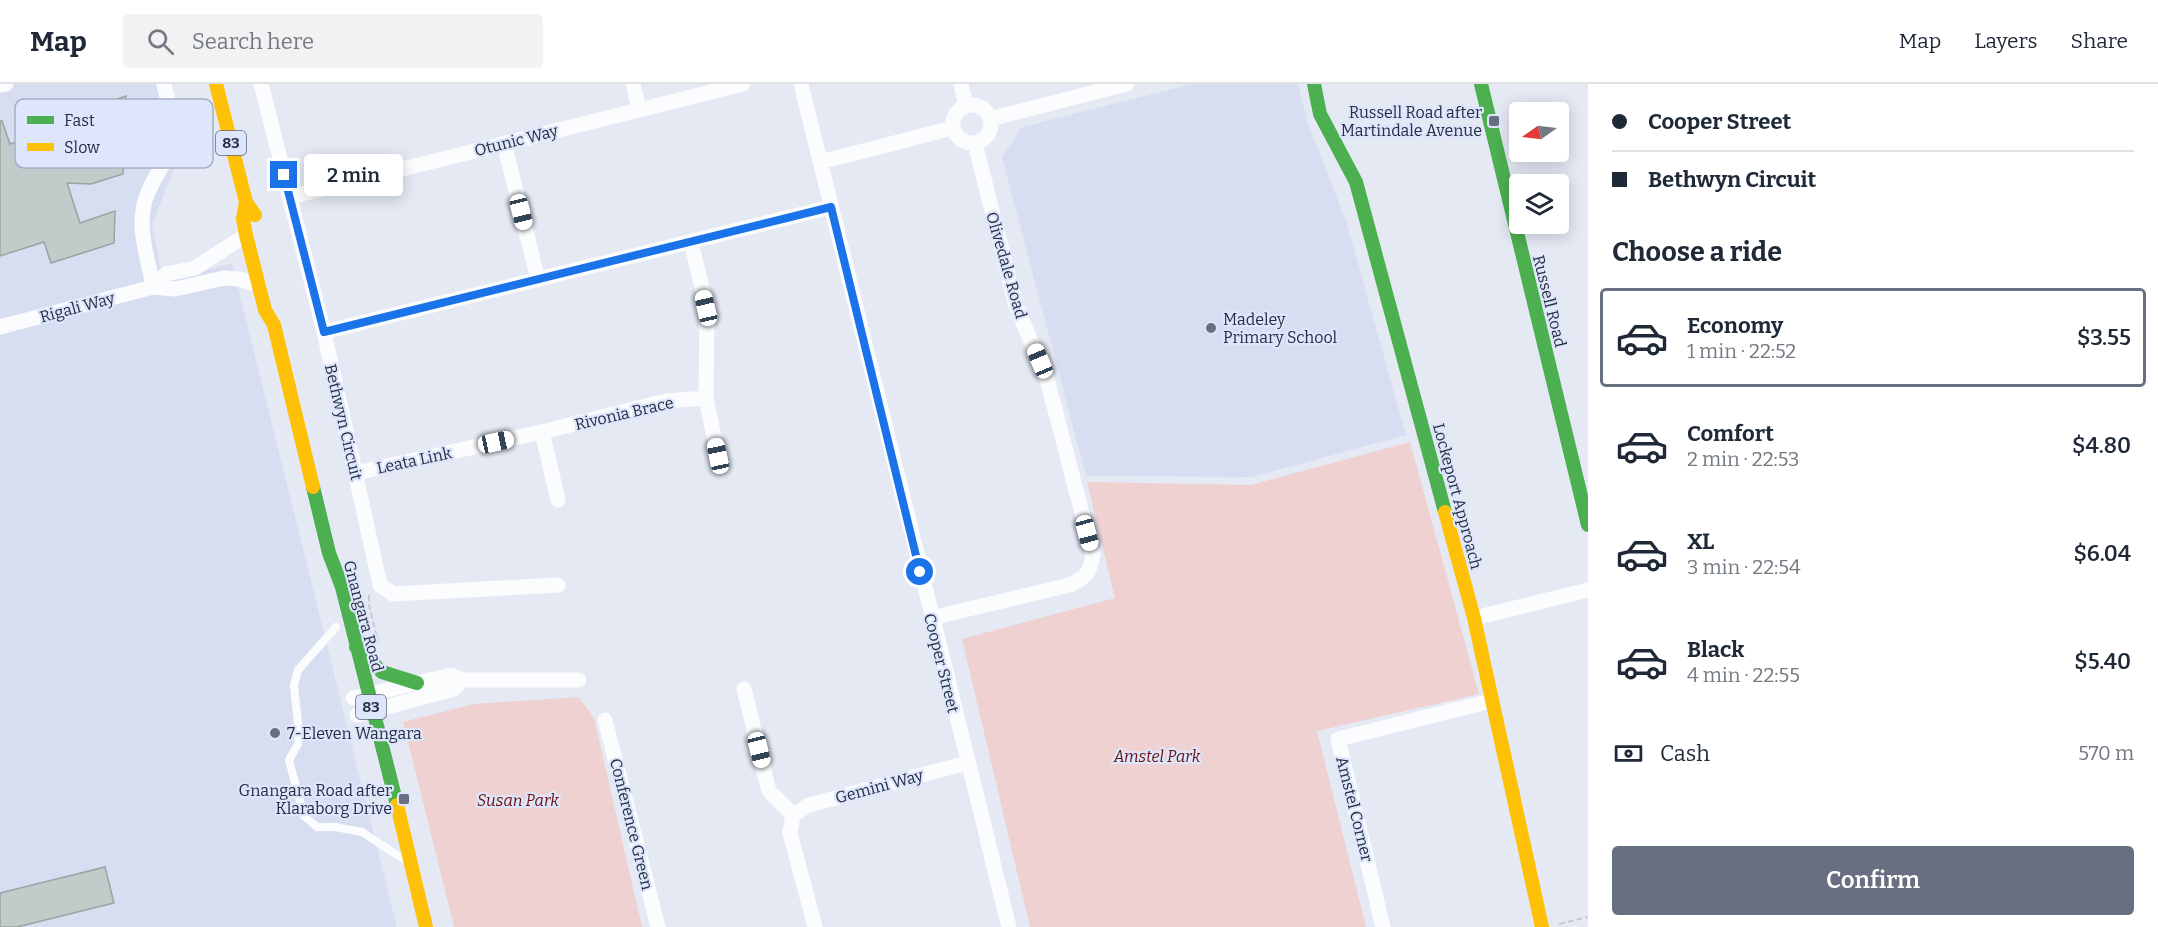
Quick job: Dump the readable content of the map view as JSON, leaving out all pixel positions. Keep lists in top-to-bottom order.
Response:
{
  "streets": {
    "street": [
      "Otunic Way",
      "83",
      "Olivedale Road",
      "Russell Road",
      "Rigali Way",
      "Rivonia Brace",
      "Bethwyn Circuit",
      "Leata Link",
      "Lockeport Approach",
      "Gnangara Road",
      "Cooper Street",
      "Gemini Way",
      "Amstel Corner",
      "Conference Green"
    ]
  },
  "crossings": [
    ["Otunic Way", "Bethwyn Circuit"],
    ["Olivedale Road", "Cooper Street"],
    ["Rigali Way", "Gnangara Road"],
    ["Rivonia Brace", "Leata Link"],
    ["Bethwyn Circuit", "Leata Link"],
    ["Lockeport Approach", "Amstel Corner"],
    ["Cooper Street", "Gemini Way"]
  ],
  "parks": ["Amstel Park", "Susan Park"],
  "places": {
    "transit": ["Russell Road after Martindale Avenue", "Gnangara Road after Klaraborg Drive"],
    "other": ["Madeley Primary School", "7-Eleven Wangara"]
  },
  "legend": ["Fast", "Slow"],
  "north": "left",
  "page": {
    "header": "Map",
    "search": "Search here",
    "nav": ["Map", "Layers", "Share"],
    "banner": ["Cooper Street", "Bethwyn Circuit"],
    "bubble": "2 min",
    "heading": "Choose a ride",
    "list": [
      {
        "name": "Economy",
        "note": "1 min · 22:52",
        "value": "$3.55"
      },
      {
        "name": "Comfort",
        "note": "2 min · 22:53",
        "value": "$4.80"
      },
      {
        "name": "XL",
        "note": "3 min · 22:54",
        "value": "$6.04"
      },
      {
        "name": "Black",
        "note": "4 min · 22:55",
        "value": "$5.40"
      }
    ],
    "pay": ["Cash", "570 m"],
    "buttons": "Confirm"
  }
}
